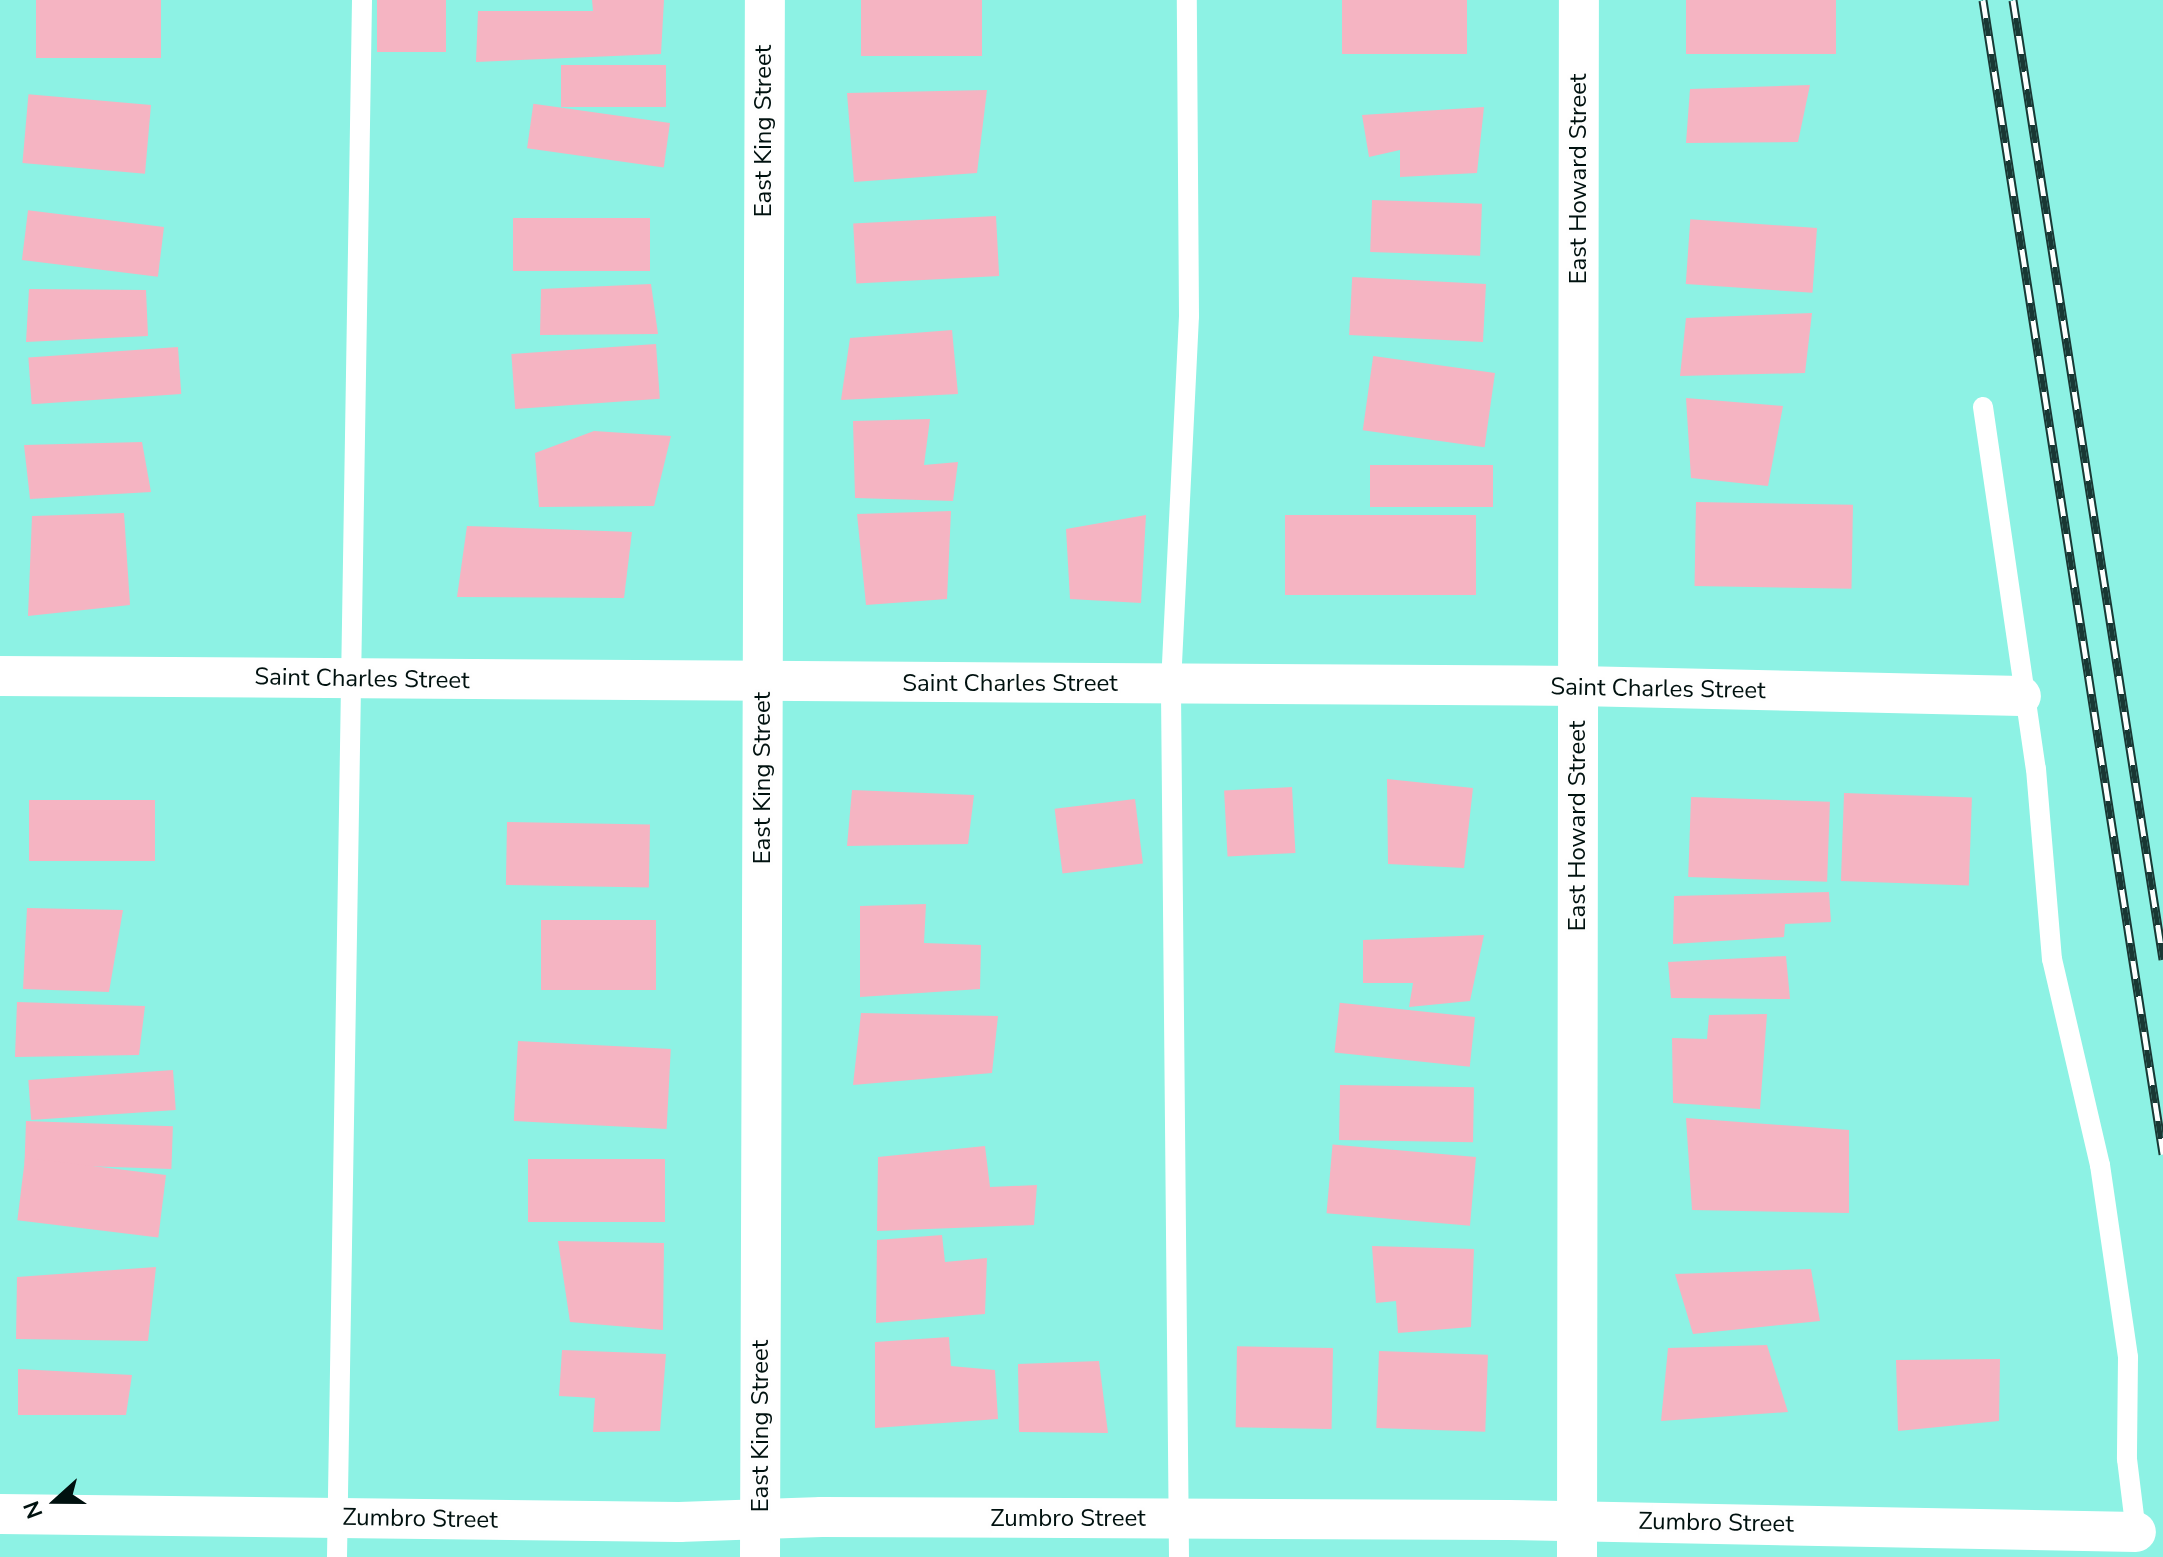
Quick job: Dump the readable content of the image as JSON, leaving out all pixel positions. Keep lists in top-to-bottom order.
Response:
{
  "streets": {
    "street": [
      "East King Street",
      "East Howard Street",
      "Saint Charles Street",
      "Zumbro Street"
    ]
  },
  "crossings": [
    ["East King Street", "Saint Charles Street"],
    ["East King Street", "Zumbro Street"],
    ["East Howard Street", "Saint Charles Street"],
    ["East Howard Street", "Zumbro Street"]
  ],
  "north": "left"
}
